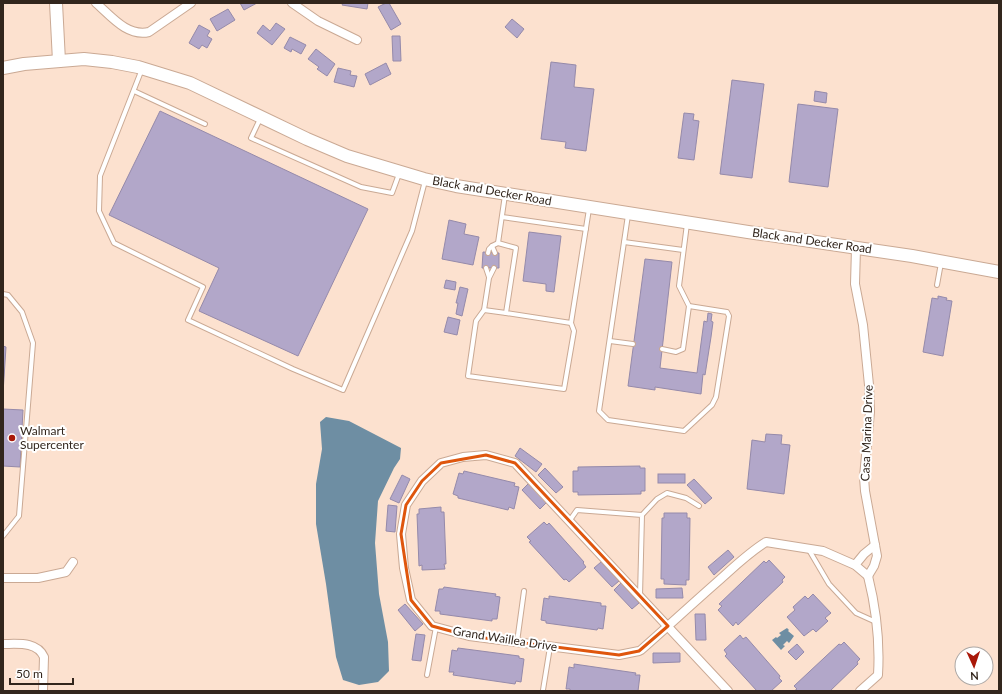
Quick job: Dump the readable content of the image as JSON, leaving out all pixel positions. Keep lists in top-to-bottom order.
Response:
{
  "streets": {
    "main road": ["Black and Decker Road"],
    "street": ["Casa Marina Drive", "Grand Waillea Drive"]
  },
  "crossings": [
    ["Black and Decker Road", "Casa Marina Drive"],
    ["Casa Marina Drive", "Grand Waillea Drive"]
  ],
  "places": ["Walmart Supercenter"],
  "scale_bar": "50 m",
  "north": "bottom"
}
